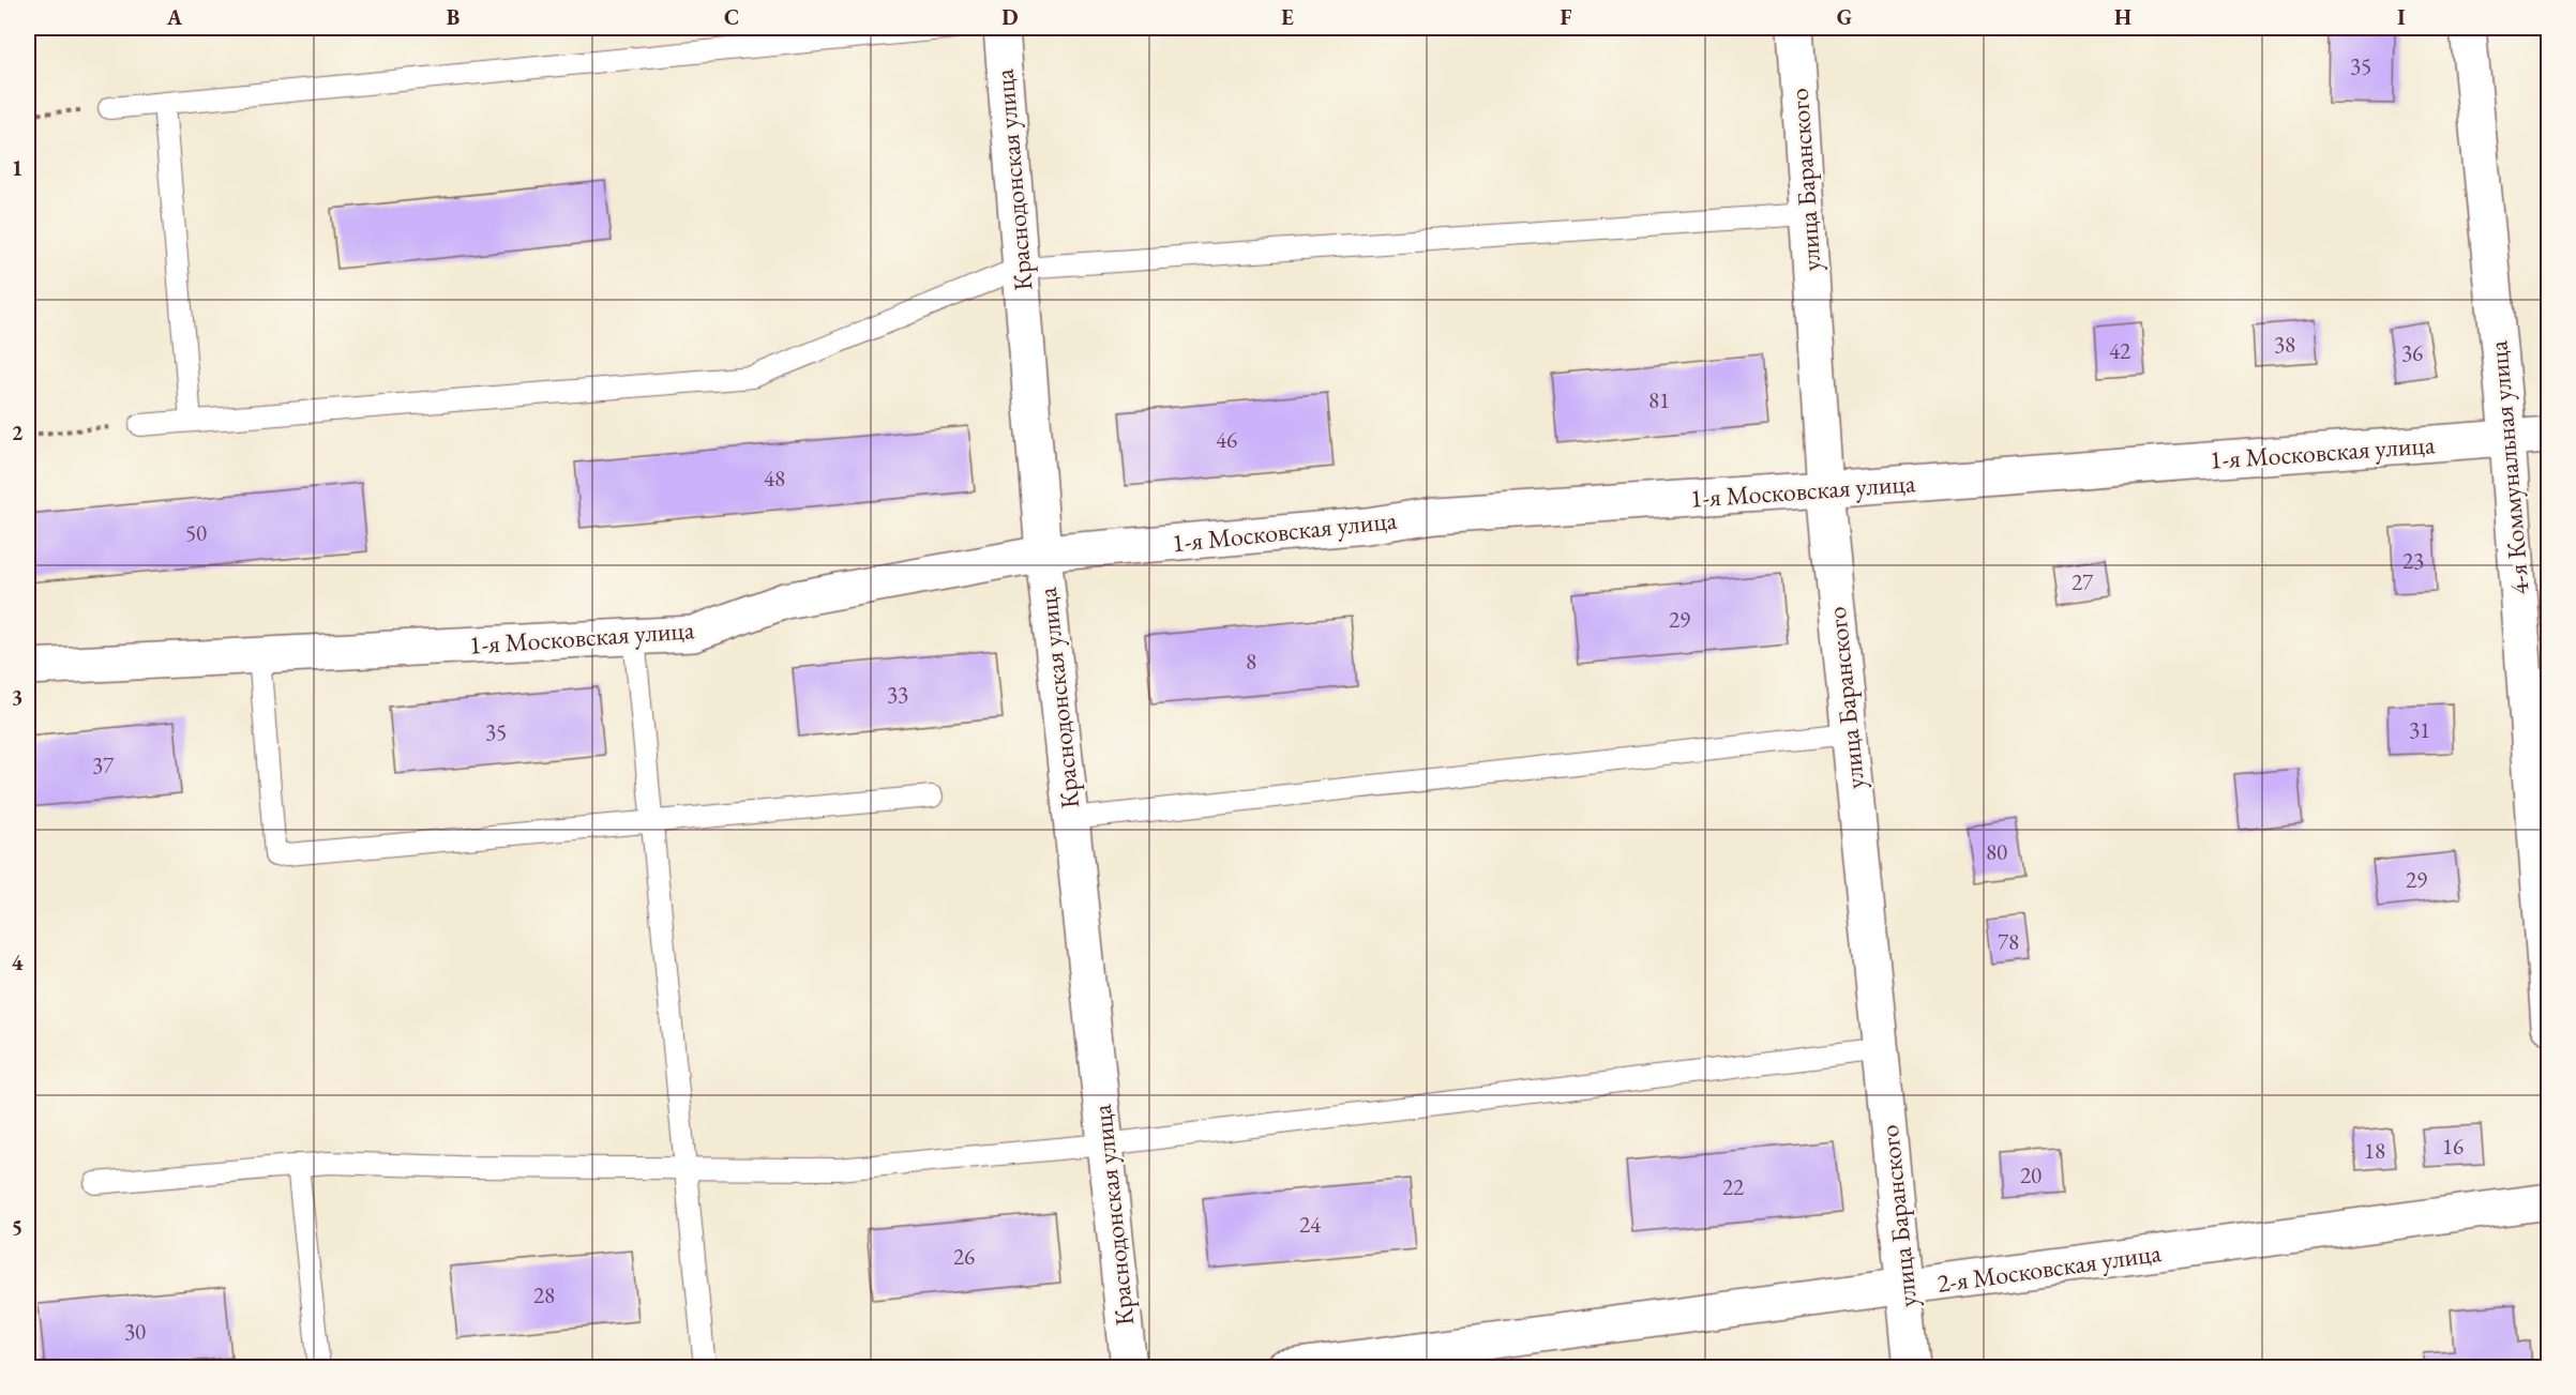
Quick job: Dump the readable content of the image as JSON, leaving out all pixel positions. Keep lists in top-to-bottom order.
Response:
{
  "streets": {
    "street": [
      "Краснодонская улица",
      "улица Баранского",
      "1-я Московская улица",
      "4-я Коммунальная улица",
      "2-я Московская улица"
    ]
  },
  "crossings": [
    ["Краснодонская улица", "1-я Московская улица"],
    ["улица Баранского", "1-я Московская улица"],
    ["улица Баранского", "2-я Московская улица"],
    ["1-я Московская улица", "4-я Коммунальная улица"]
  ],
  "house_numbers": [
    "35",
    "38",
    "42",
    "36",
    "81",
    "46",
    "48",
    "50",
    "23",
    "27",
    "29",
    "8",
    "33",
    "31",
    "35",
    "37",
    "80",
    "29",
    "78",
    "16",
    "18",
    "20",
    "22",
    "24",
    "26",
    "28",
    "30"
  ],
  "grid": {
    "columns": [
      "A",
      "B",
      "C",
      "D",
      "E",
      "F",
      "G",
      "H",
      "I"
    ],
    "rows": [
      "1",
      "2",
      "3",
      "4",
      "5"
    ]
  }
}
